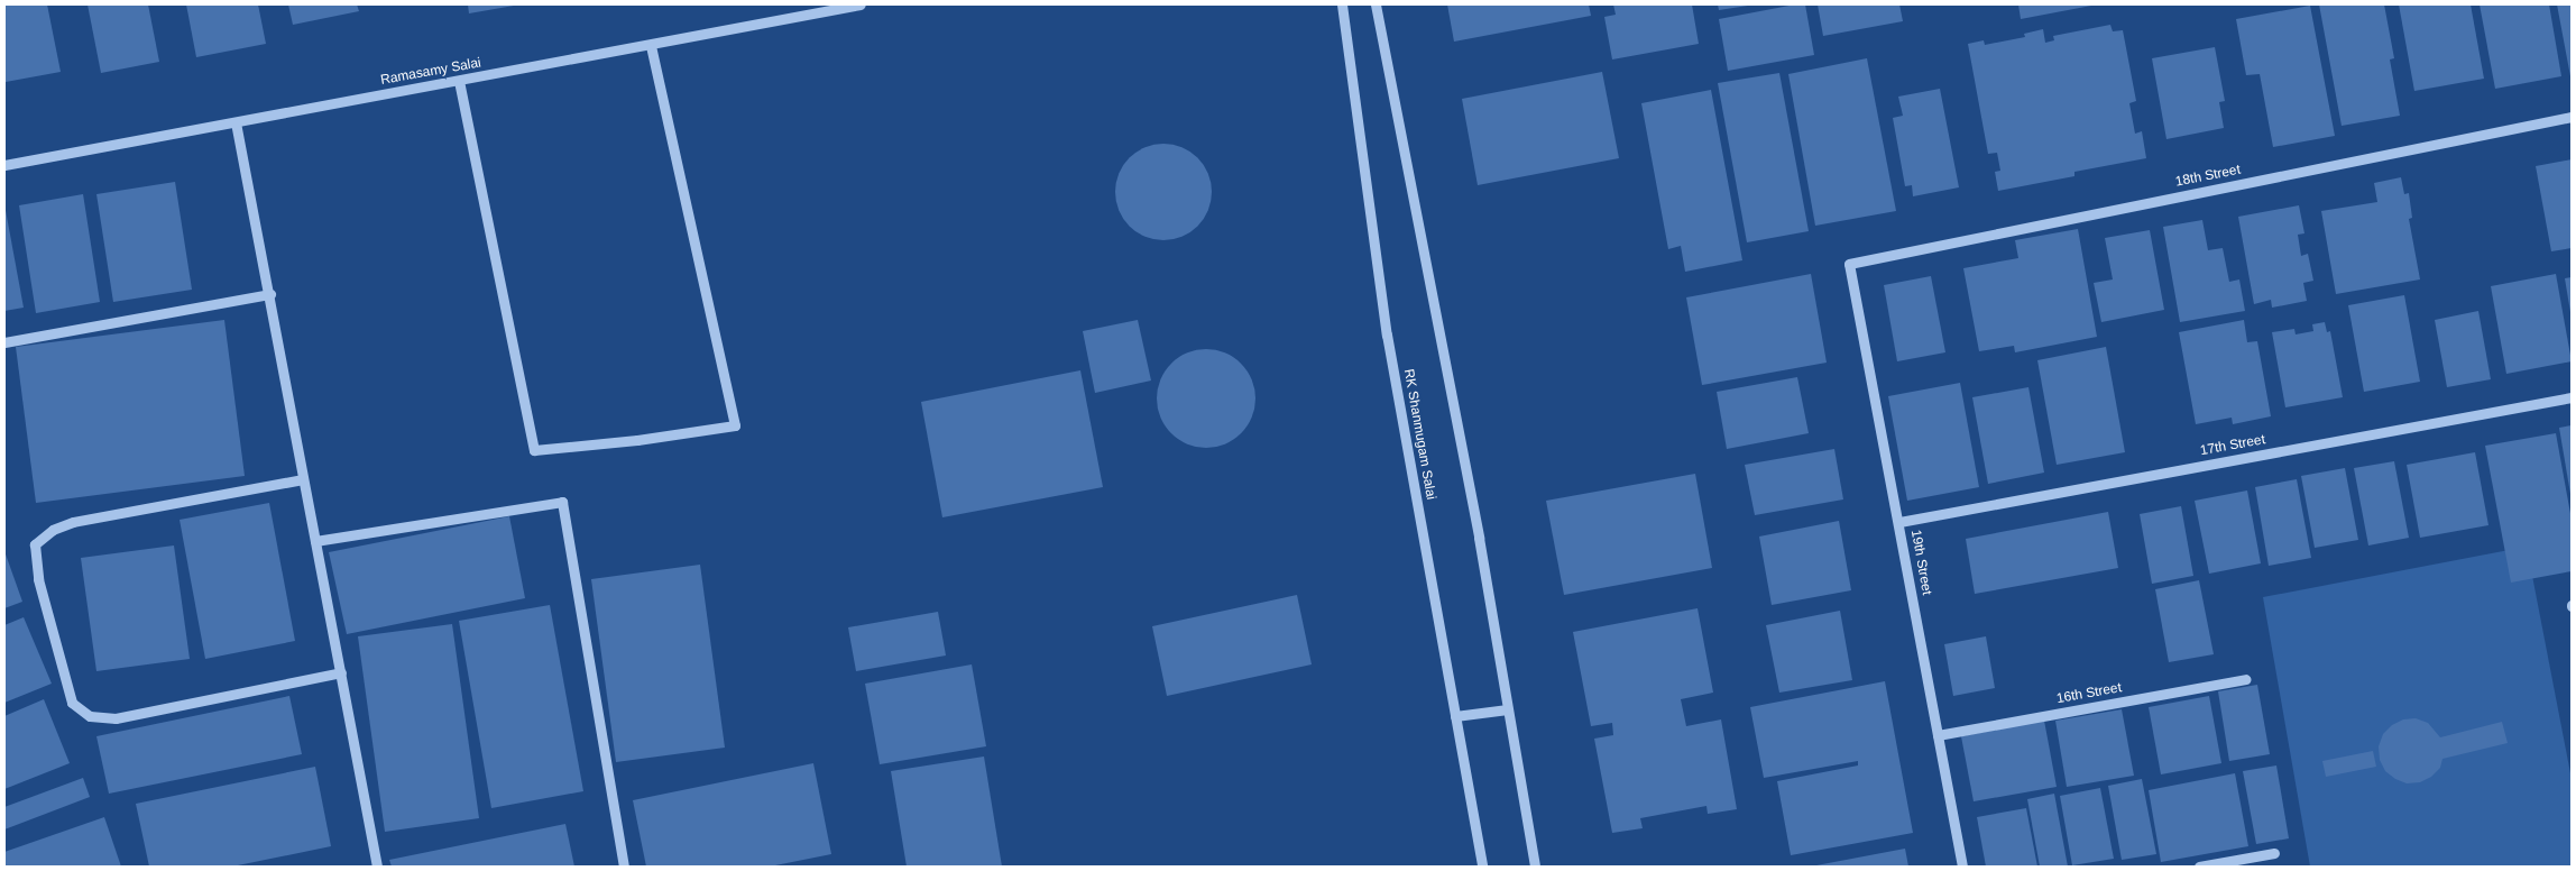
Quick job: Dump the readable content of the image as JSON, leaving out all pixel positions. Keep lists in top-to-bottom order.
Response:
{
  "streets": {
    "street": [
      "Ramasamy Salai",
      "18th Street",
      "RK Shanmugam Salai",
      "17th Street",
      "19th Street",
      "16th Street"
    ]
  },
  "crossings": [
    ["18th Street", "19th Street"],
    ["17th Street", "19th Street"],
    ["19th Street", "16th Street"]
  ]
}
